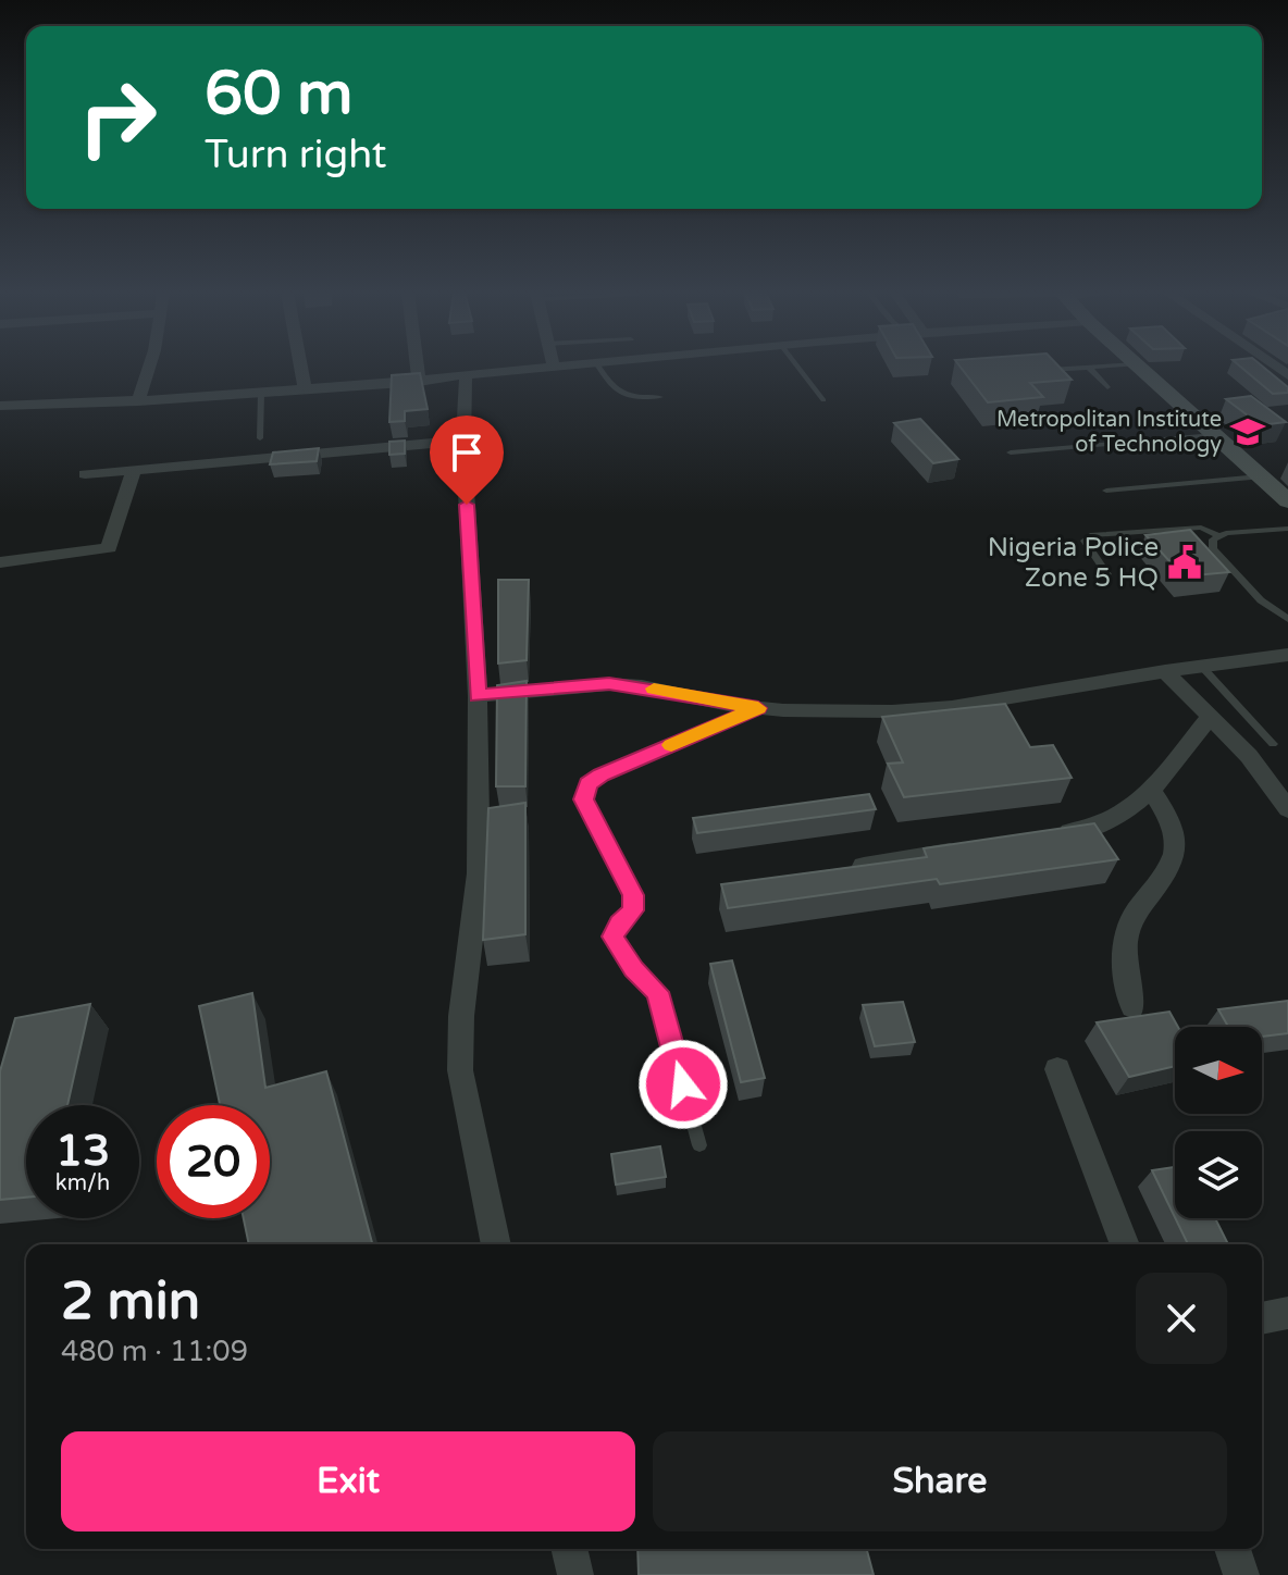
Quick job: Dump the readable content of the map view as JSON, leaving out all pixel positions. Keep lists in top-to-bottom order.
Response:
{
  "places": {
    "school or university": ["Metropolitan Institute of Technology"],
    "public building": ["Nigeria Police Zone 5 HQ"]
  },
  "north": "right",
  "page": {
    "turn": ["60 m", "Turn right"],
    "speed": "13 km/h",
    "limit": "20",
    "heading": ["2 min", "480 m · 11:09"],
    "buttons": ["Exit", "Share"]
  }
}
